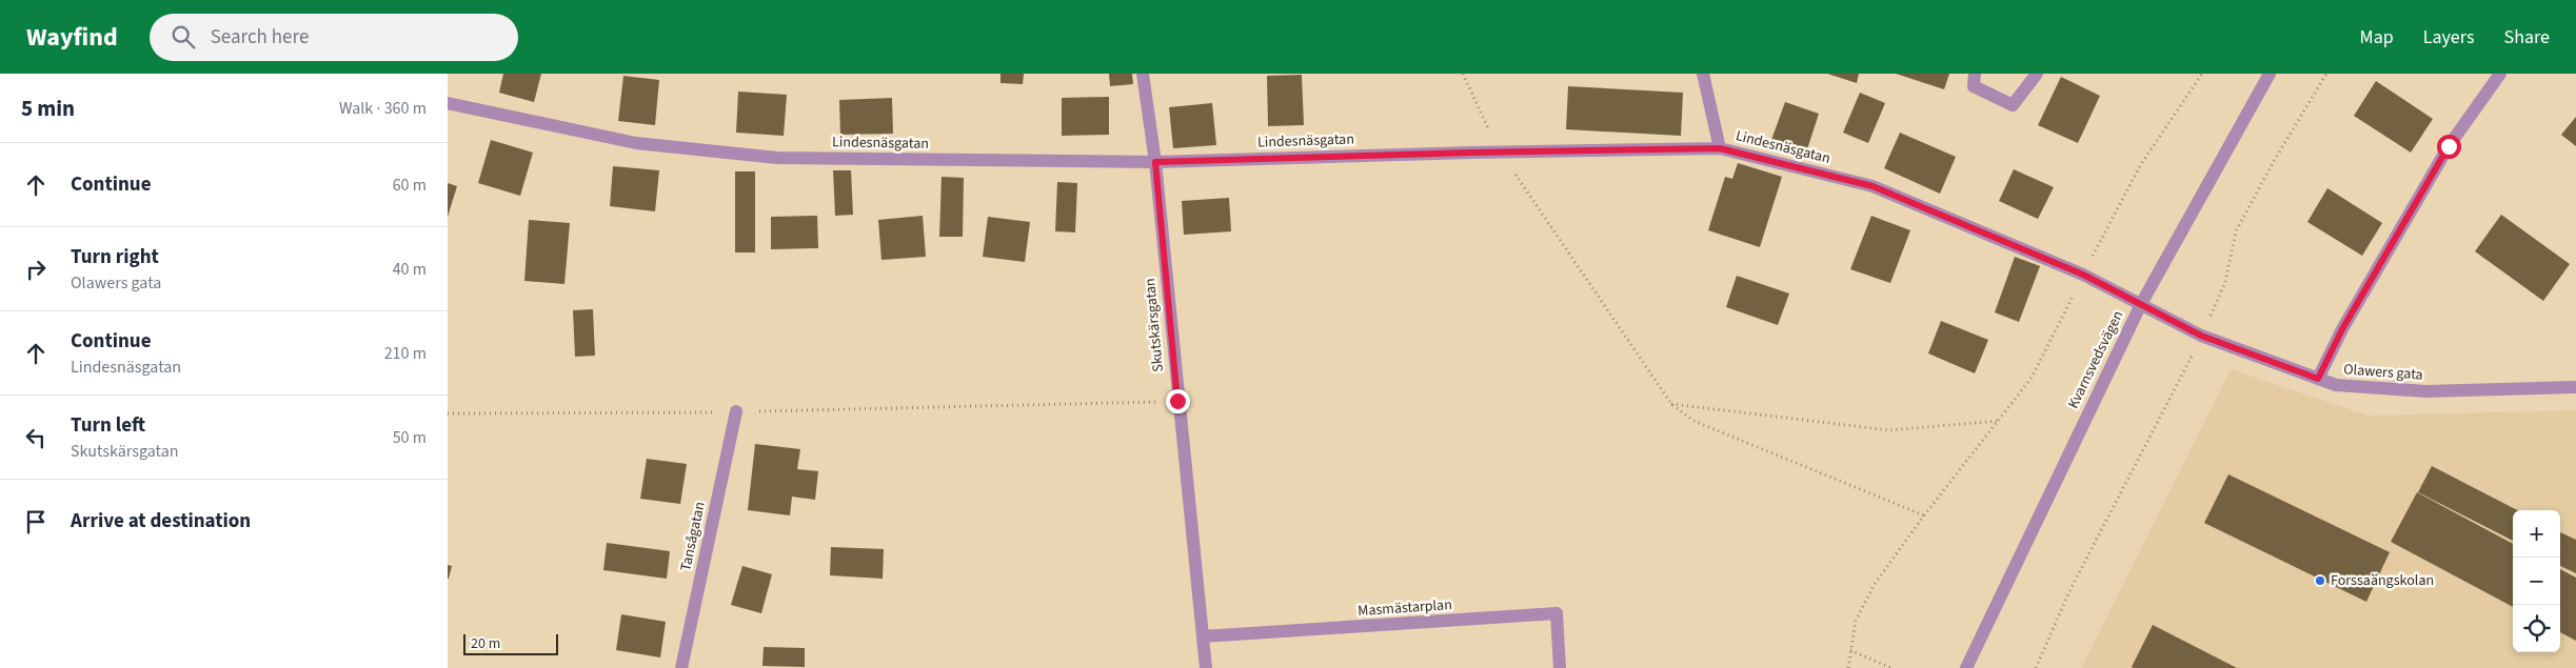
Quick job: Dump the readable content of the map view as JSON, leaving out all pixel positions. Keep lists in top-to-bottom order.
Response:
{
  "streets": {
    "street": [
      "Lindesnäsgatan",
      "Skutskärsgatan",
      "Kvarnsvedsvägen",
      "Olawers gata",
      "Tansågatan",
      "Masmästarplan"
    ]
  },
  "crossings": [
    ["Lindesnäsgatan", "Skutskärsgatan"],
    ["Lindesnäsgatan", "Kvarnsvedsvägen"],
    ["Lindesnäsgatan", "Olawers gata"],
    ["Skutskärsgatan", "Masmästarplan"],
    ["Kvarnsvedsvägen", "Olawers gata"]
  ],
  "places": ["Forssaängskolan"],
  "scale_bar": "20 m",
  "page": {
    "header": "Wayfind",
    "search": "Search here",
    "nav": ["Map", "Layers", "Share"],
    "heading": ["5 min", "Walk · 360 m"],
    "list": [
      ["Continue", "60 m"],
      ["Turn right", "Olawers gata", "40 m"],
      ["Continue", "Lindesnäsgatan", "210 m"],
      ["Turn left", "Skutskärsgatan", "50 m"],
      "Arrive at destination"
    ],
    "map_buttons": ["+", "−"],
    "scale": "20 m"
  }
}
